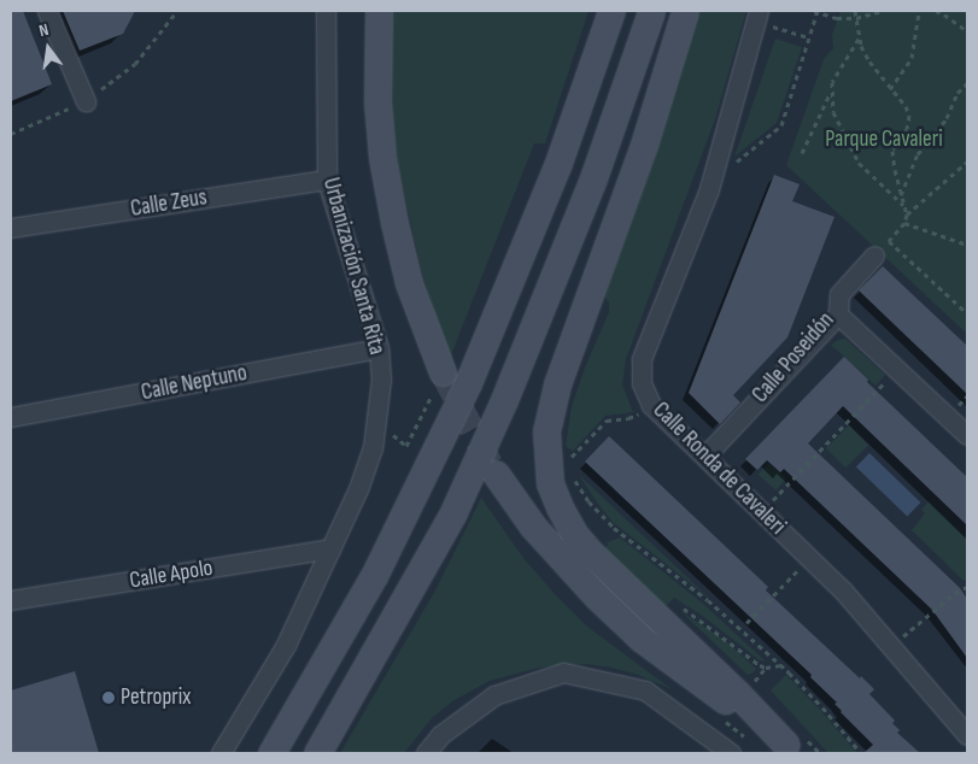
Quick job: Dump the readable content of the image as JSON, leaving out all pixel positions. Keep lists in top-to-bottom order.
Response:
{
  "streets": {
    "street": [
      "Calle Zeus",
      "Urbanización Santa Rita",
      "Calle Poseidón",
      "Calle Neptuno",
      "Calle Ronda de Cavaleri",
      "Calle Apolo"
    ]
  },
  "crossings": [
    ["Calle Zeus", "Urbanización Santa Rita"],
    ["Urbanización Santa Rita", "Calle Neptuno"],
    ["Urbanización Santa Rita", "Calle Apolo"],
    ["Calle Poseidón", "Calle Ronda de Cavaleri"]
  ],
  "parks": ["Parque Cavaleri"],
  "places": ["Petroprix"],
  "north": "top"
}
